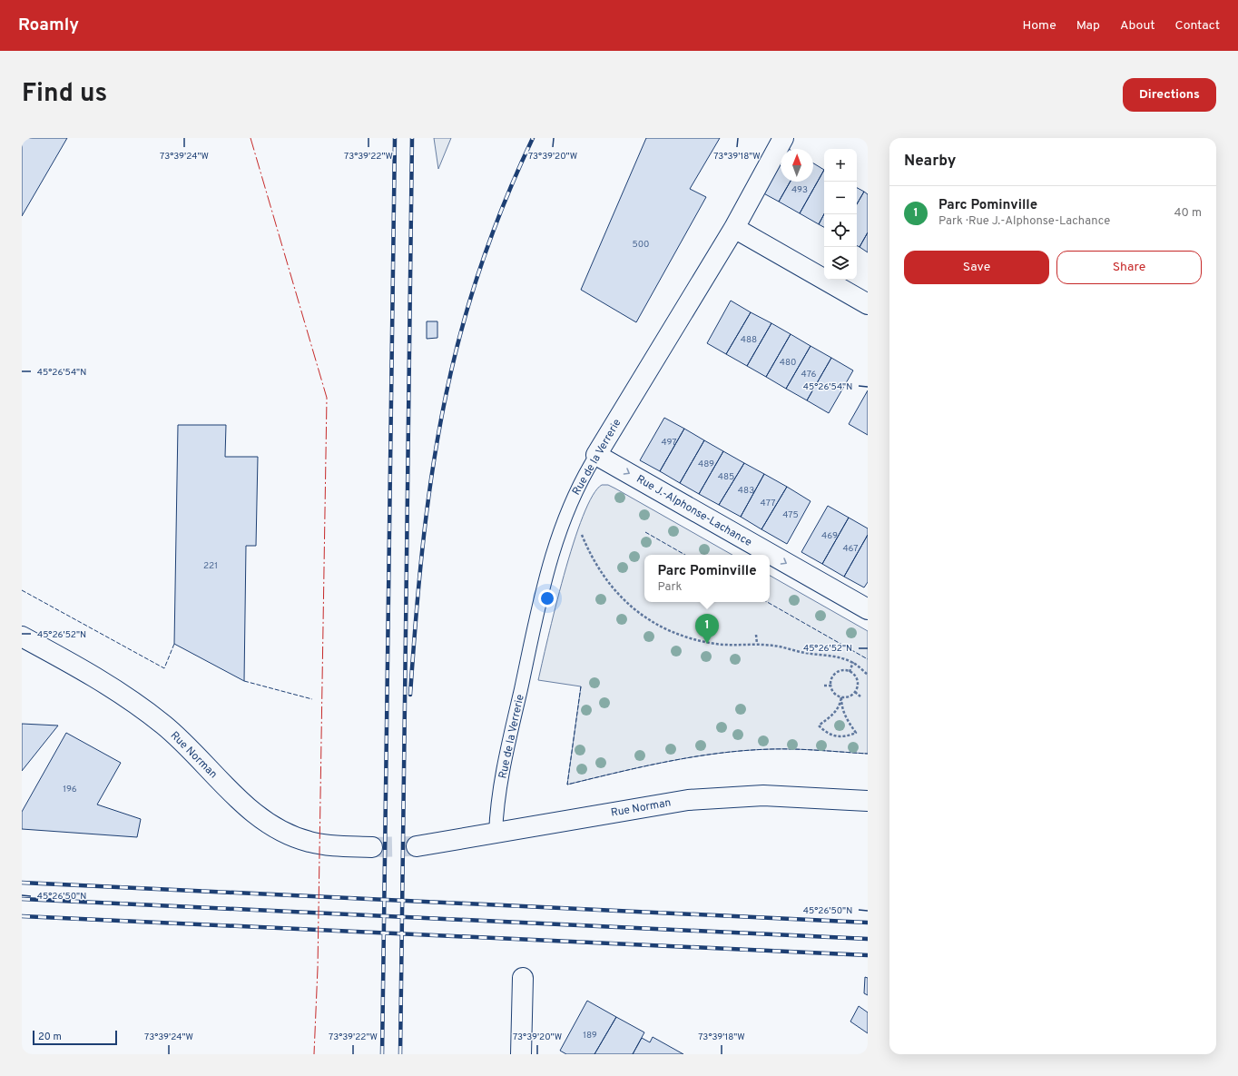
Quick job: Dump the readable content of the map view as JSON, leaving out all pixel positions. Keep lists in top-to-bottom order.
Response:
{
  "streets": {
    "street": ["Rue de la Verrerie", "Rue J.-Alphonse-Lachance", "Rue Norman"]
  },
  "crossings": [
    ["Rue de la Verrerie", "Rue J.-Alphonse-Lachance"],
    ["Rue de la Verrerie", "Rue Norman"]
  ],
  "one_way": ["Rue J.-Alphonse-Lachance"],
  "house_numbers": [
    "493",
    "500",
    "488",
    "480",
    "476",
    "497",
    "489",
    "485",
    "483",
    "477",
    "475",
    "469",
    "467",
    "221",
    "196",
    "189"
  ],
  "scale_bar": "20 m",
  "north": "top",
  "page": {
    "header": "Roamly",
    "nav": [
      "Home",
      "Map",
      "About",
      "Contact"
    ],
    "title": "Find us",
    "buttons": [
      "Directions",
      ["Save", "Share"]
    ],
    "heading": "Nearby",
    "map_buttons": ["+", "−"],
    "list": [
      {
        "mark": "1",
        "name": "Parc Pominville",
        "note": "Park · Rue J.-Alphonse-Lachance",
        "value": "40 m"
      }
    ],
    "popup": ["Parc Pominville", "Park"],
    "pins": "1",
    "scale": "20 m"
  },
  "coordinates": [
    "73°39'24\"W",
    "73°39'22\"W",
    "73°39'20\"W",
    "73°39'18\"W",
    "45°26'54\"N",
    "45°26'52\"N",
    "45°26'50\"N"
  ]
}
